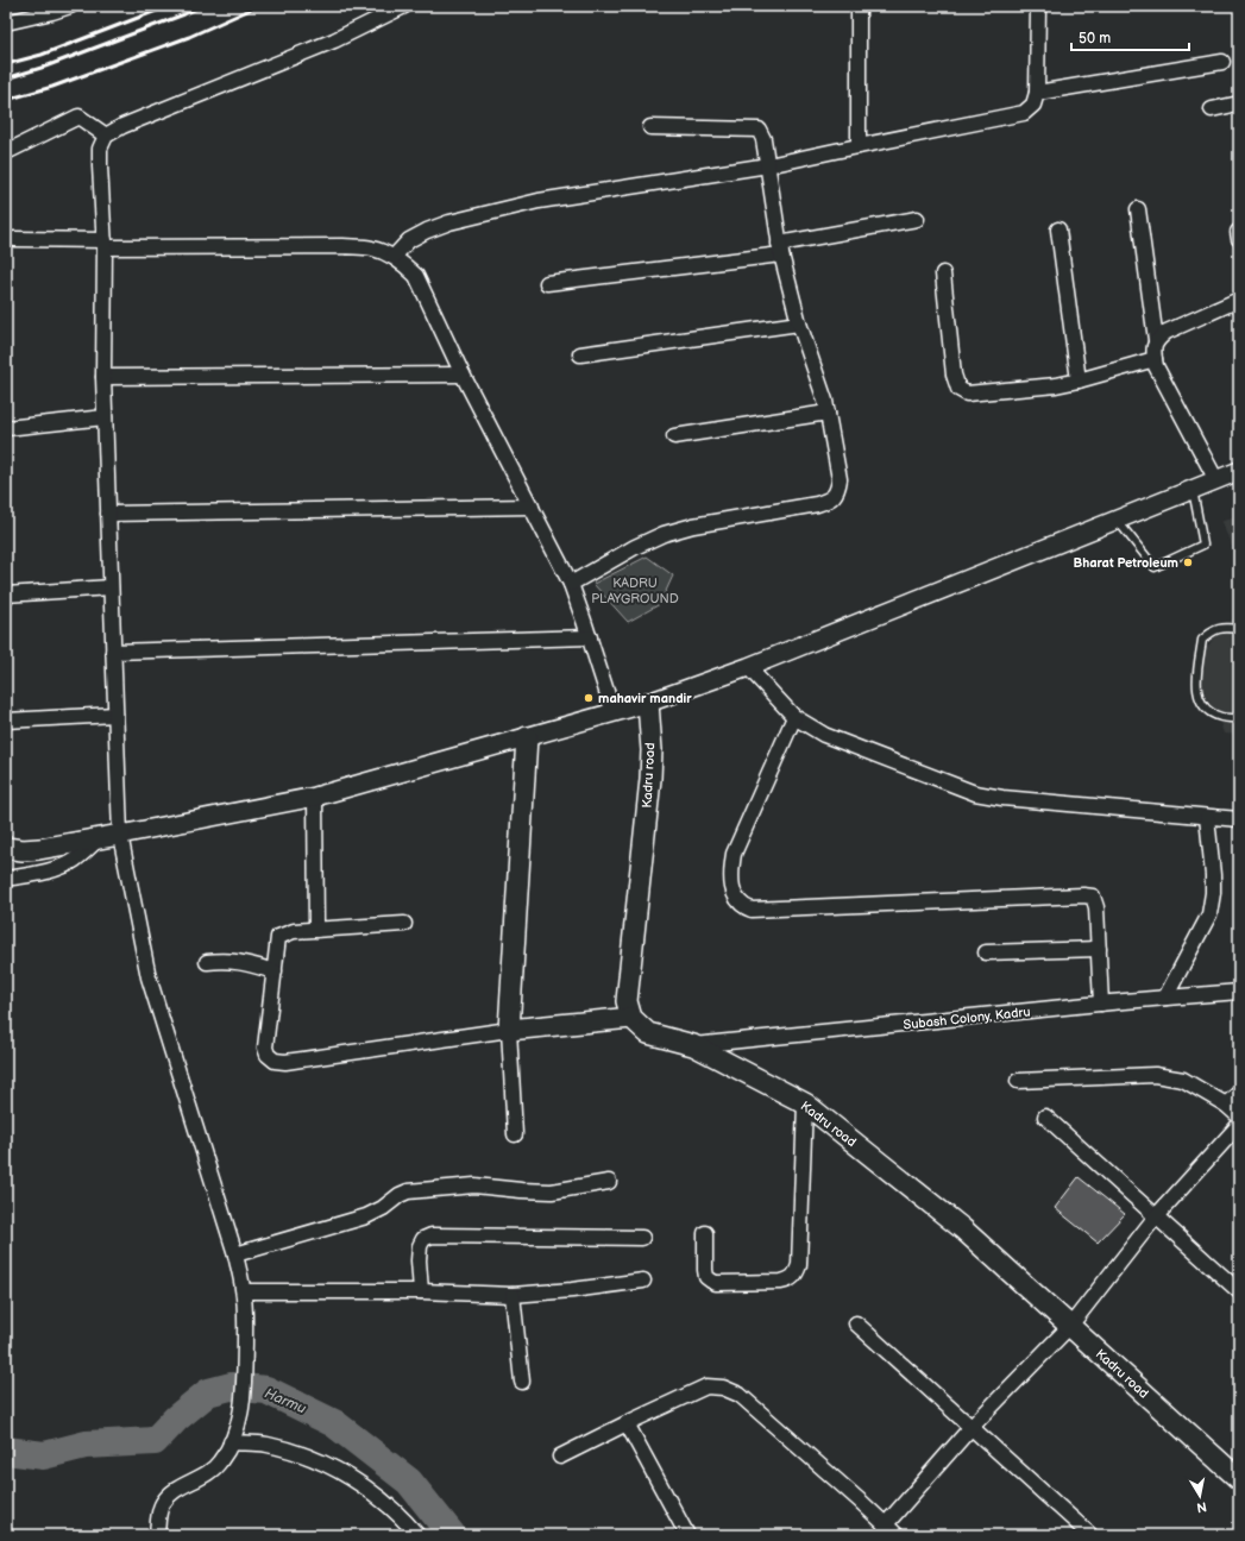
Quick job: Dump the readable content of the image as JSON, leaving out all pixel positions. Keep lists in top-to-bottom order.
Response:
{
  "streets": {
    "main road": ["Kadru road"],
    "street": ["Subash Colony, Kadru"]
  },
  "crossings": [
    ["Kadru road", "Subash Colony, Kadru"]
  ],
  "water": ["Harmu"],
  "parks": ["KADRU PLAYGROUND"],
  "places": ["Bharat Petroleum", "mahavir mandir"],
  "scale_bar": "50 m",
  "north": "bottom"
}
